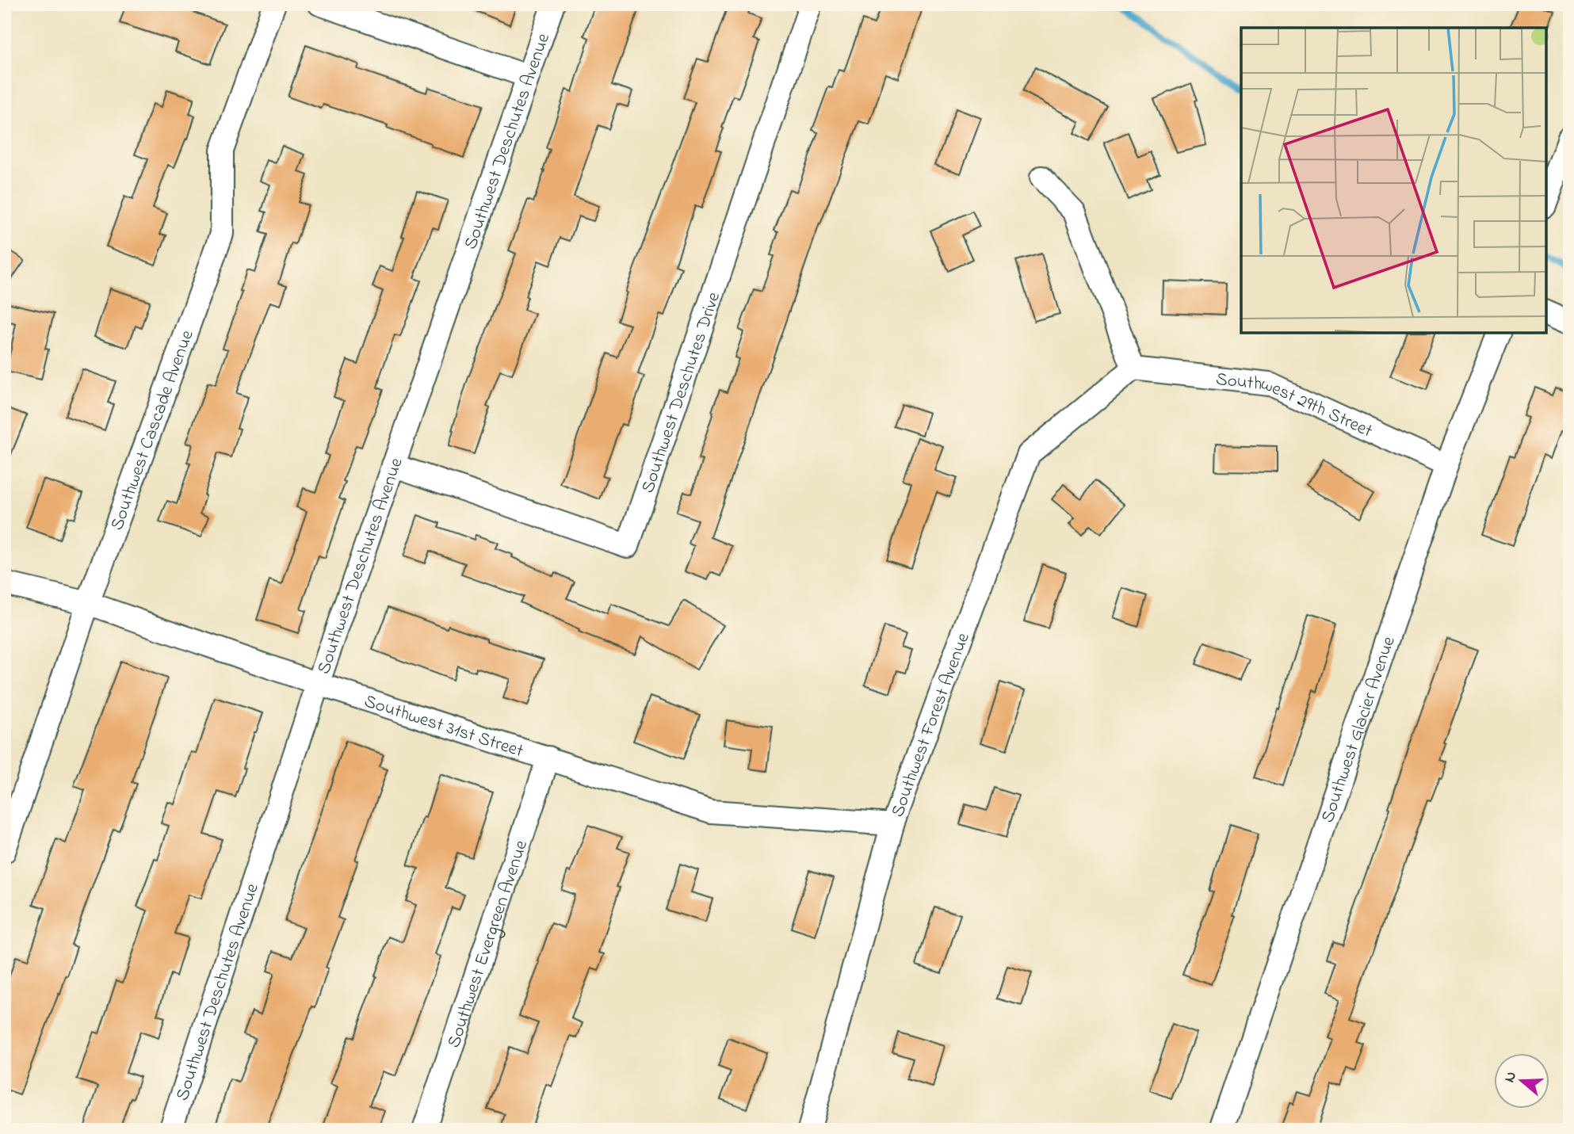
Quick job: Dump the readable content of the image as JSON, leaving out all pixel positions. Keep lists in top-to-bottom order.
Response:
{
  "streets": {
    "street": [
      "Southwest Deschutes Avenue",
      "Southwest Deschutes Drive",
      "Southwest 29th Street",
      "Southwest Cascade Avenue",
      "Southwest 31st Street",
      "Southwest Forest Avenue",
      "Southwest Glacier Avenue",
      "Southwest Evergreen Avenue"
    ]
  },
  "crossings": [
    ["Southwest Deschutes Avenue", "Southwest Deschutes Drive"],
    ["Southwest Deschutes Avenue", "Southwest 31st Street"],
    ["Southwest 29th Street", "Southwest Forest Avenue"],
    ["Southwest 29th Street", "Southwest Glacier Avenue"],
    ["Southwest Cascade Avenue", "Southwest 31st Street"],
    ["Southwest 31st Street", "Southwest Forest Avenue"],
    ["Southwest 31st Street", "Southwest Evergreen Avenue"]
  ],
  "north": "left"
}
